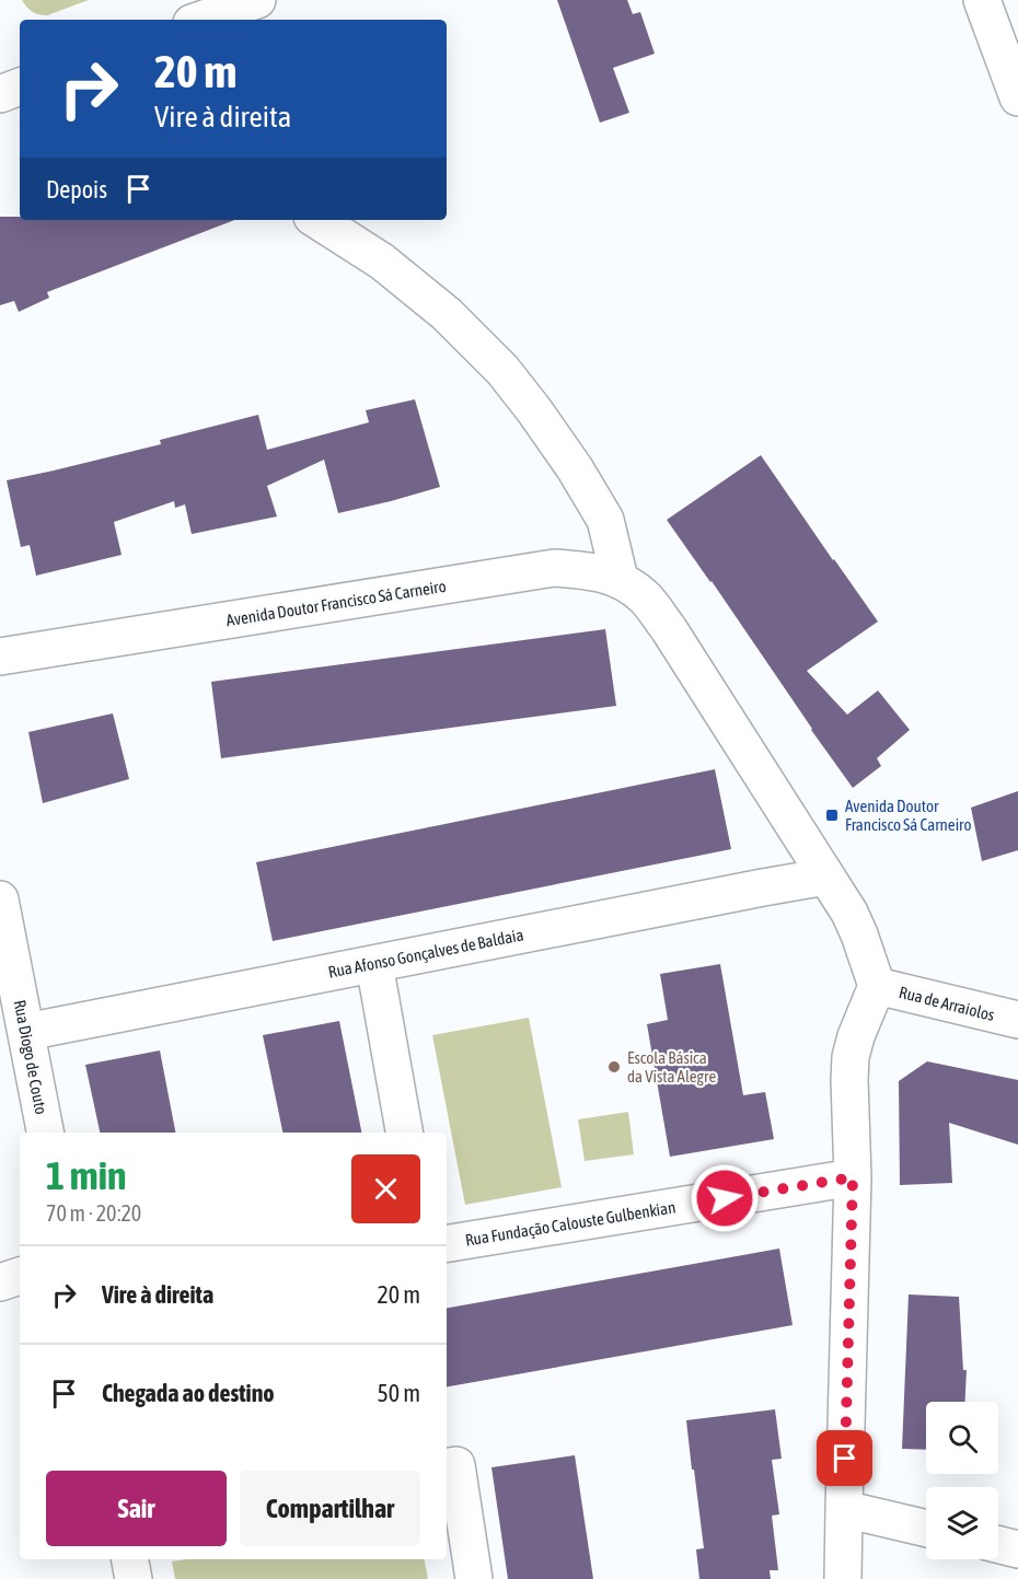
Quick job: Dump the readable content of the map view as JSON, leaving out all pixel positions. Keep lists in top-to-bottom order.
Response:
{
  "streets": {
    "street": [
      "Avenida Doutor Francisco Sá Carneiro",
      "Rua Afonso Gonçalves de Baldaia",
      "Rua de Arraiolos",
      "Rua Diogo de Couto",
      "Rua Fundação Calouste Gulbenkian"
    ]
  },
  "crossings": [
    ["Avenida Doutor Francisco Sá Carneiro", "Rua Afonso Gonçalves de Baldaia"],
    ["Avenida Doutor Francisco Sá Carneiro", "Rua de Arraiolos"],
    ["Rua Afonso Gonçalves de Baldaia", "Rua Diogo de Couto"]
  ],
  "places": {
    "transit": ["Avenida Doutor Francisco Sá Carneiro"],
    "other": ["Escola Básica da Vista Alegre"]
  },
  "page": {
    "turn": ["20 m", "Vire à direita"],
    "then": "Depois",
    "heading": ["1 min", "70 m · 20:20"],
    "list": [
      {
        "name": "Vire à direita",
        "value": "20 m"
      },
      {
        "name": "Chegada ao destino",
        "value": "50 m"
      }
    ],
    "buttons": ["Sair", "Compartilhar"]
  }
}
